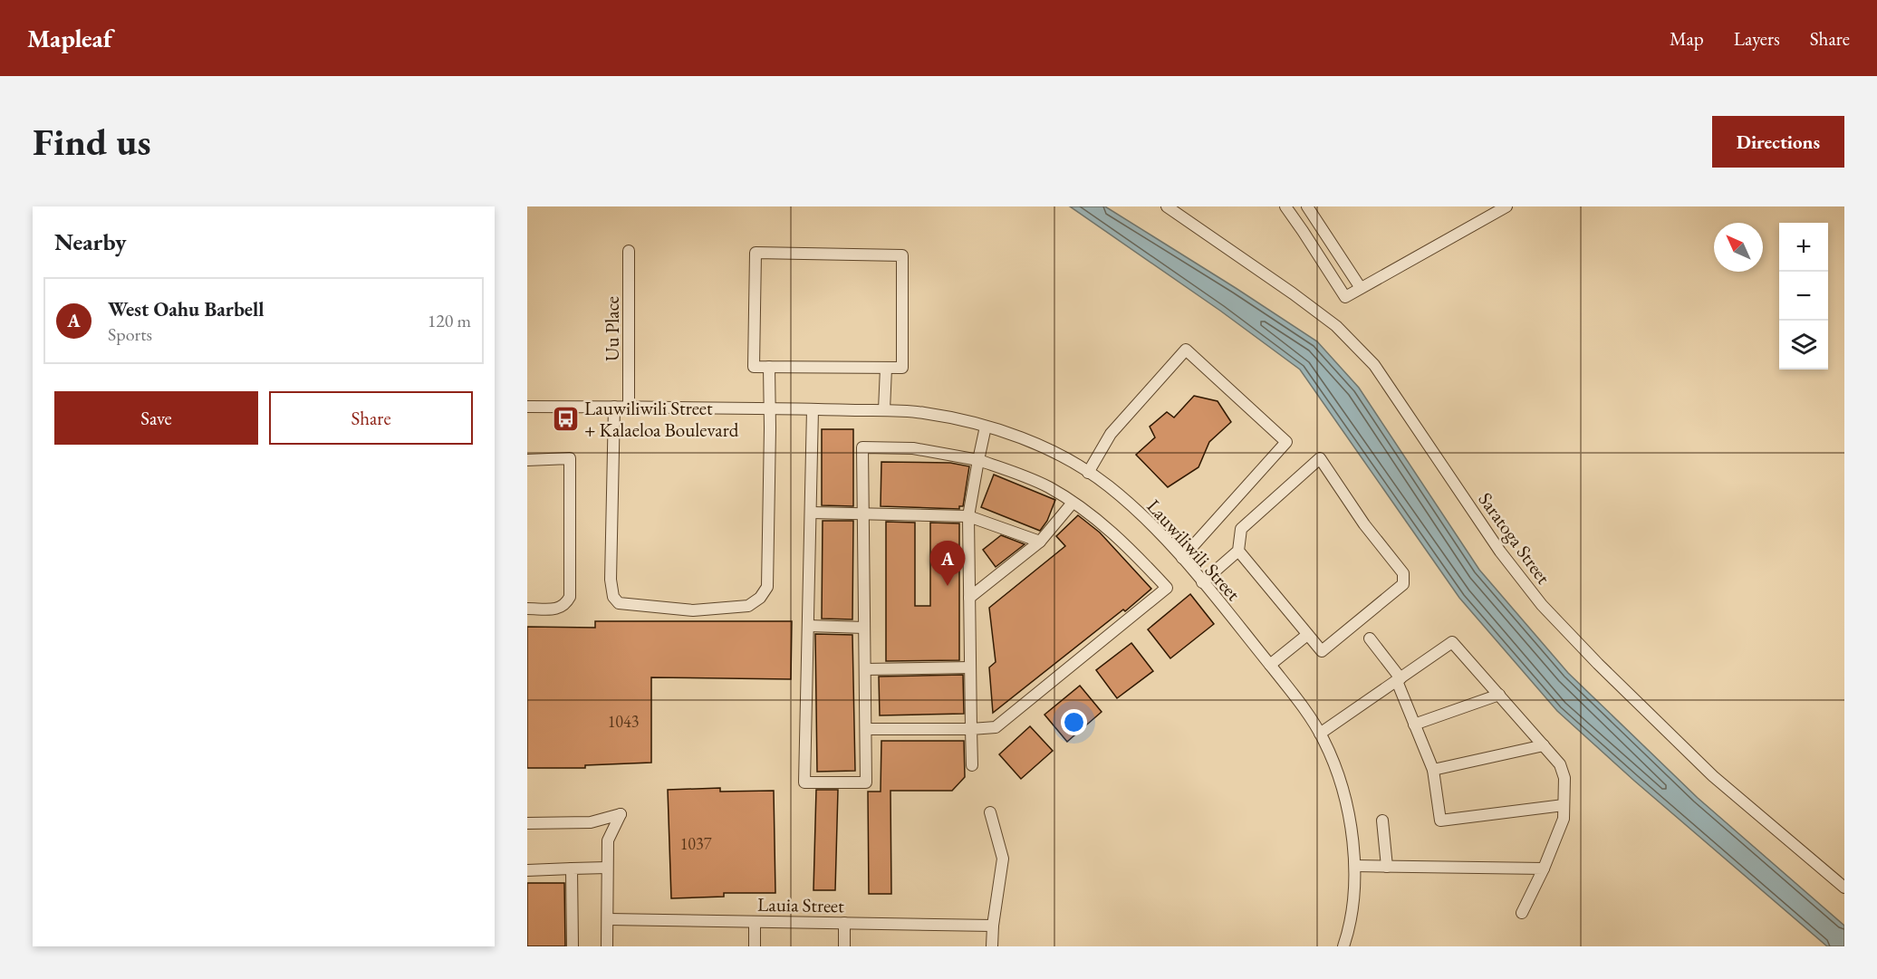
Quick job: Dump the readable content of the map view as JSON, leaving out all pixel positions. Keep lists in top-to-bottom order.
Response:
{
  "streets": {
    "street": [
      "Uu Place",
      "Saratoga Street",
      "Lauwiliwili Street",
      "Lauia Street"
    ]
  },
  "crossings": [
    ["Uu Place", "Lauwiliwili Street"]
  ],
  "places": {
    "bus stop": ["Lauwiliwili Street + Kalaeloa Boulevard"]
  },
  "house_numbers": ["1043", "1037"],
  "north": "top left",
  "page": {
    "header": "Mapleaf",
    "nav": ["Map", "Layers", "Share"],
    "buttons": [
      "Directions",
      ["Save", "Share"]
    ],
    "title": "Find us",
    "heading": "Nearby",
    "map_buttons": ["+", "−"],
    "list": [
      {
        "mark": "A",
        "name": "West Oahu Barbell",
        "note": "Sports",
        "value": "120 m"
      }
    ],
    "pins": "A"
  }
}
